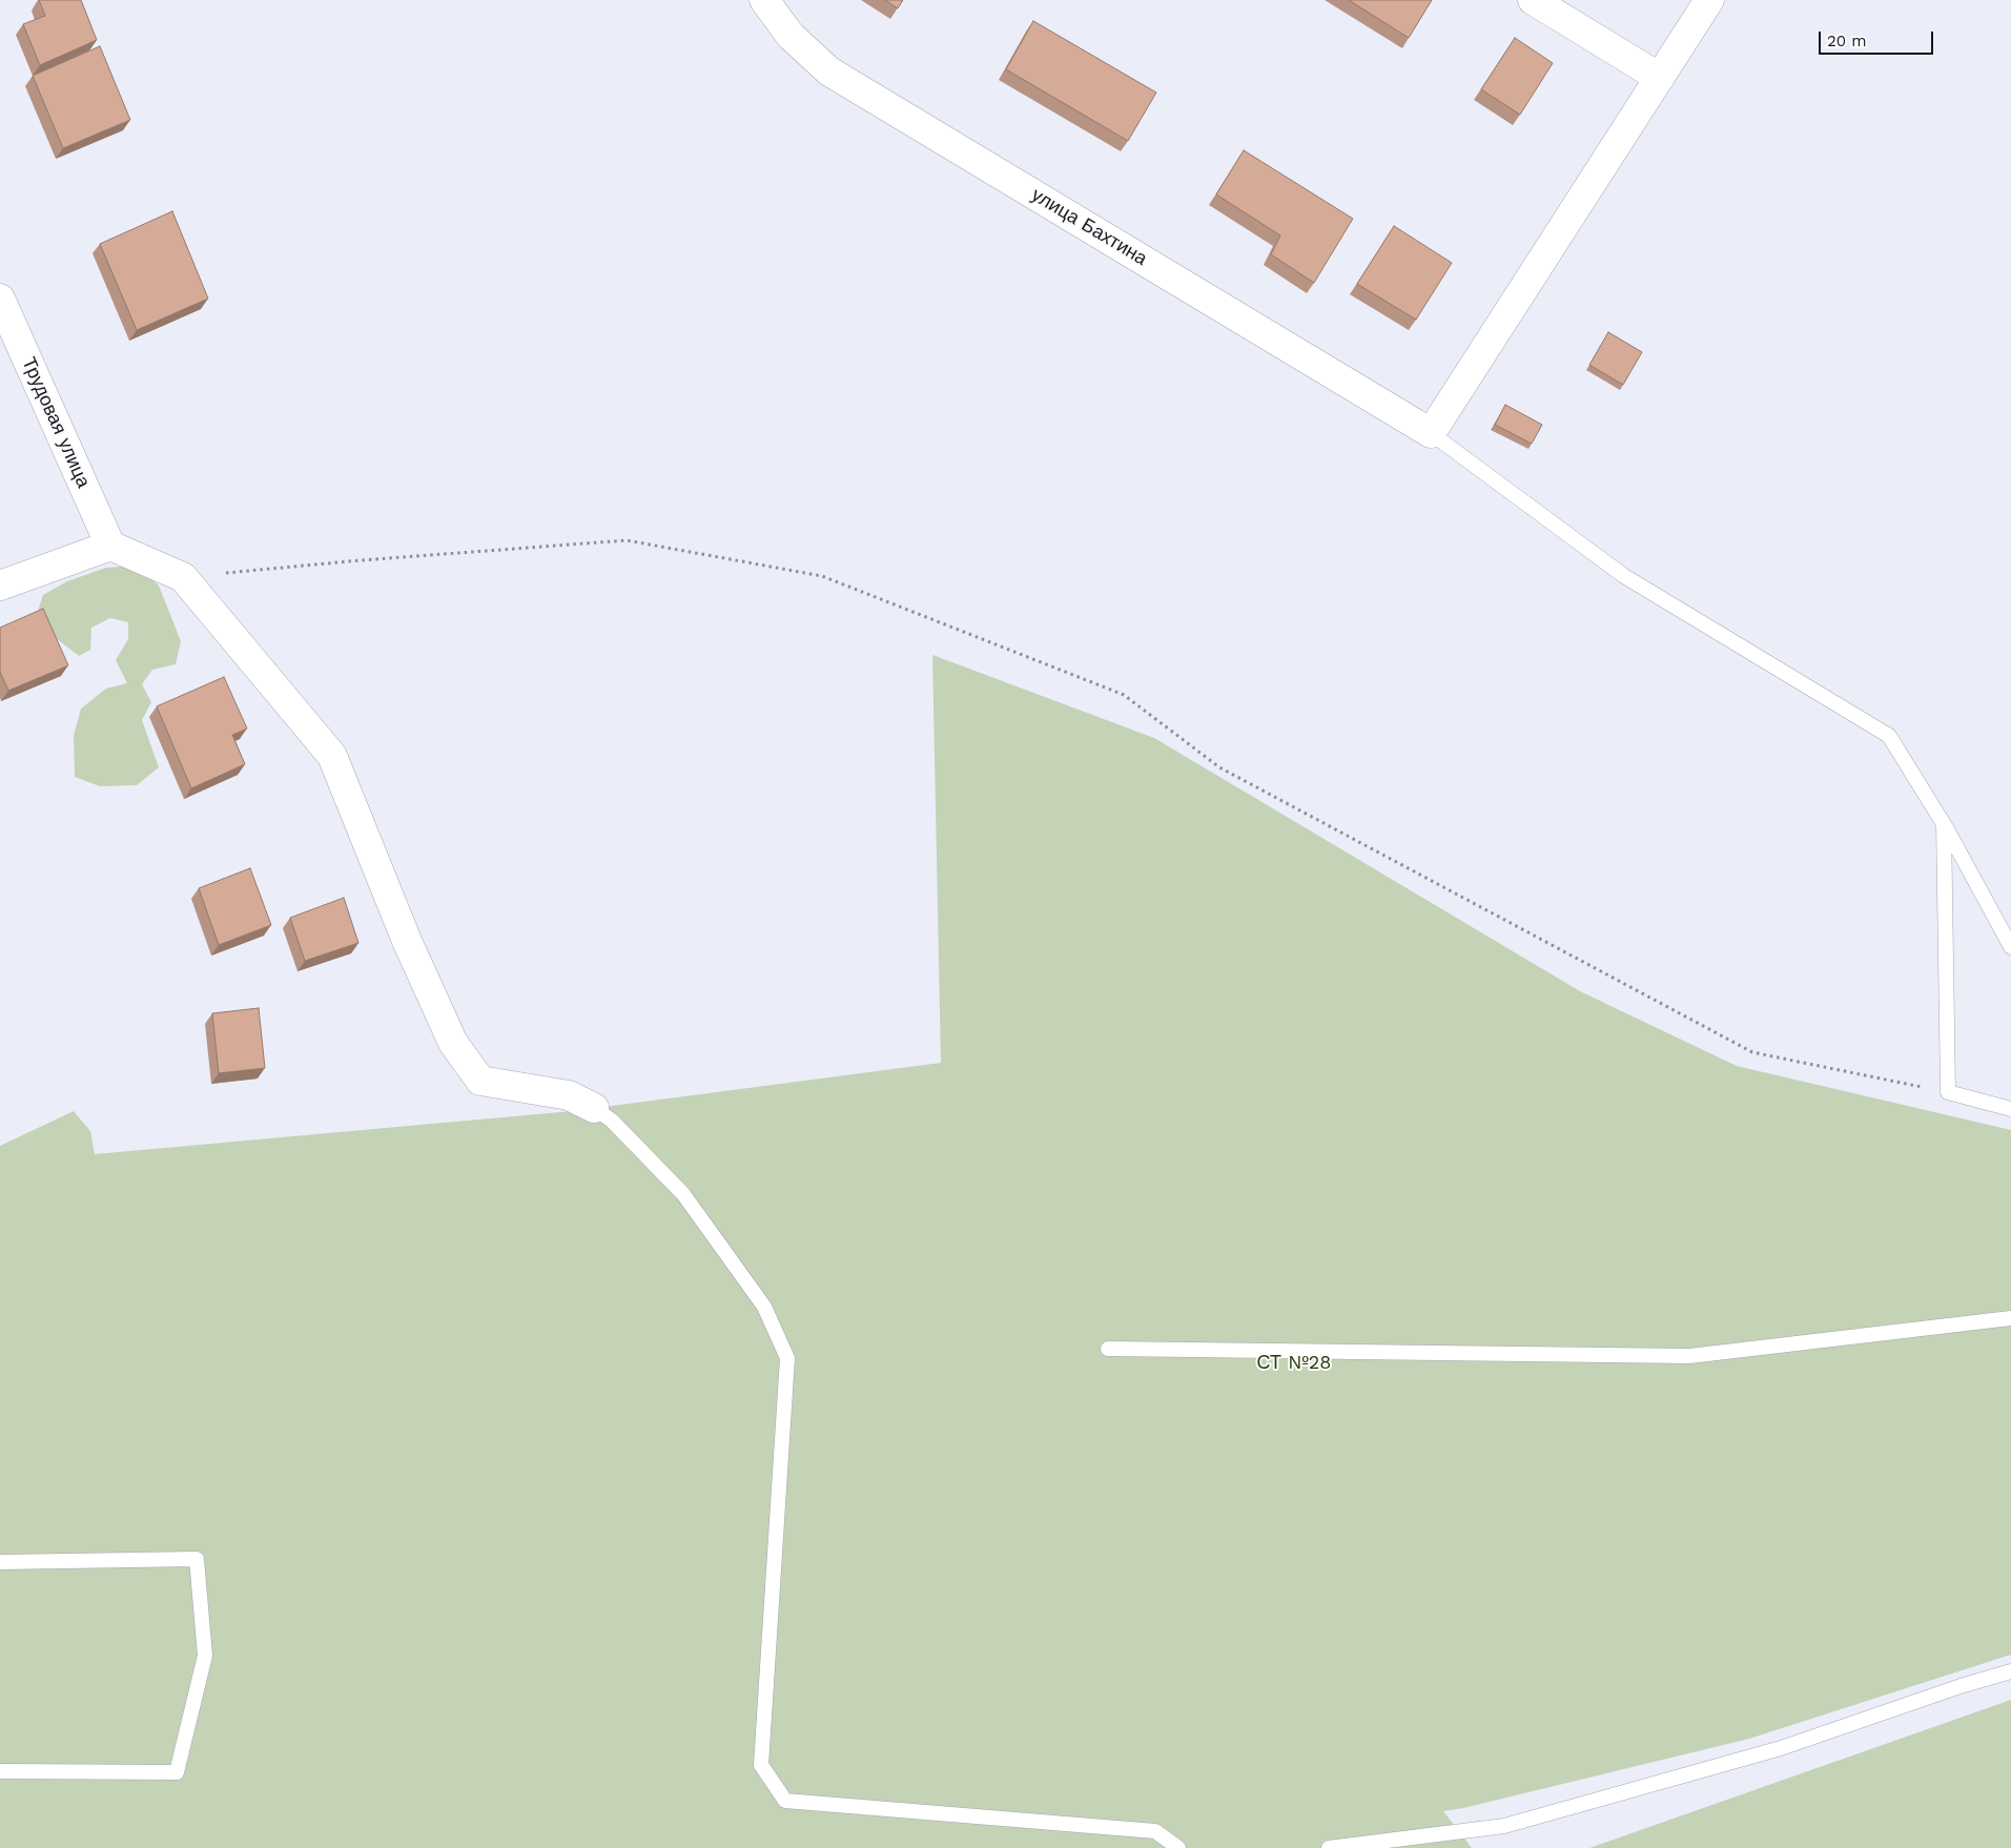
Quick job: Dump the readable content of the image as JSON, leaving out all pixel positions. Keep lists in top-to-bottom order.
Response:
{
  "streets": {
    "street": ["улица Бахтина", "Трудовая улица"]
  },
  "parks": ["СТ №28"],
  "scale_bar": "20 m"
}
